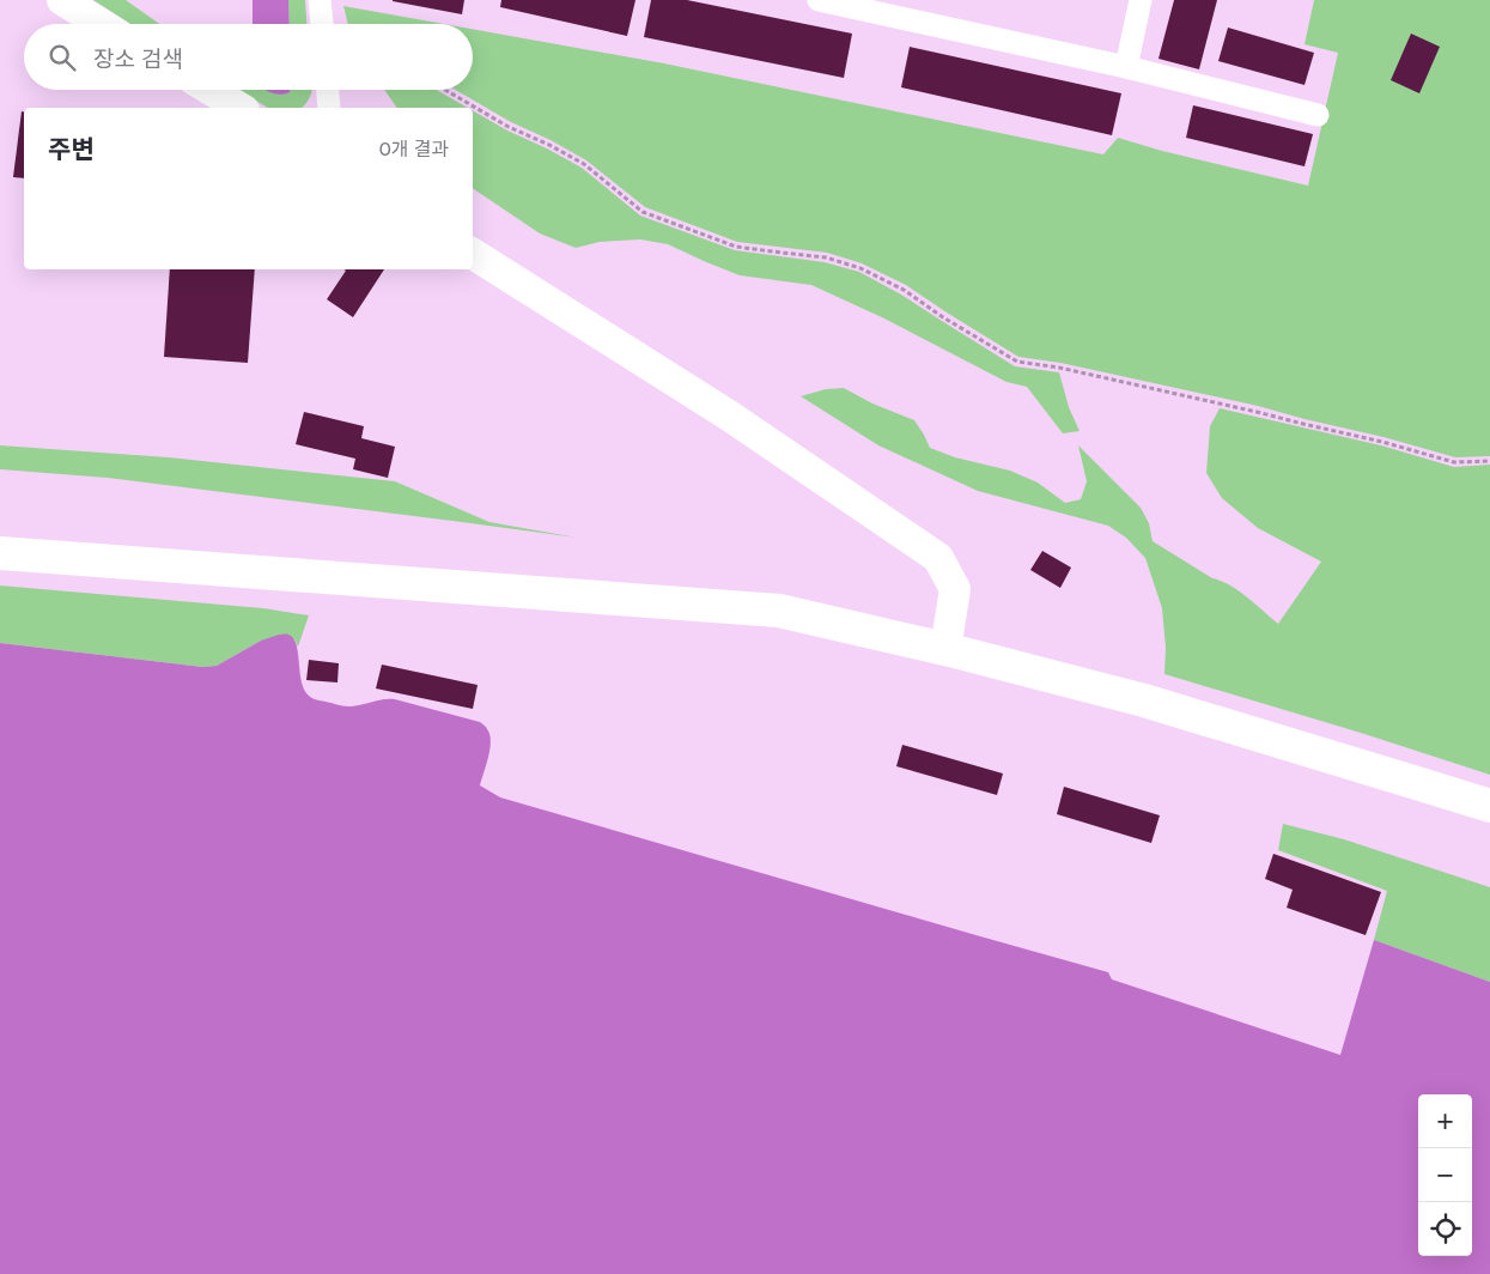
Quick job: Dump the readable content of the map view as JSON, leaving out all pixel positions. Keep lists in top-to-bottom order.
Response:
{
  "page": {
    "search": "장소 검색",
    "heading": ["주변", "0개 결과"],
    "map_buttons": ["+", "−"]
  }
}
